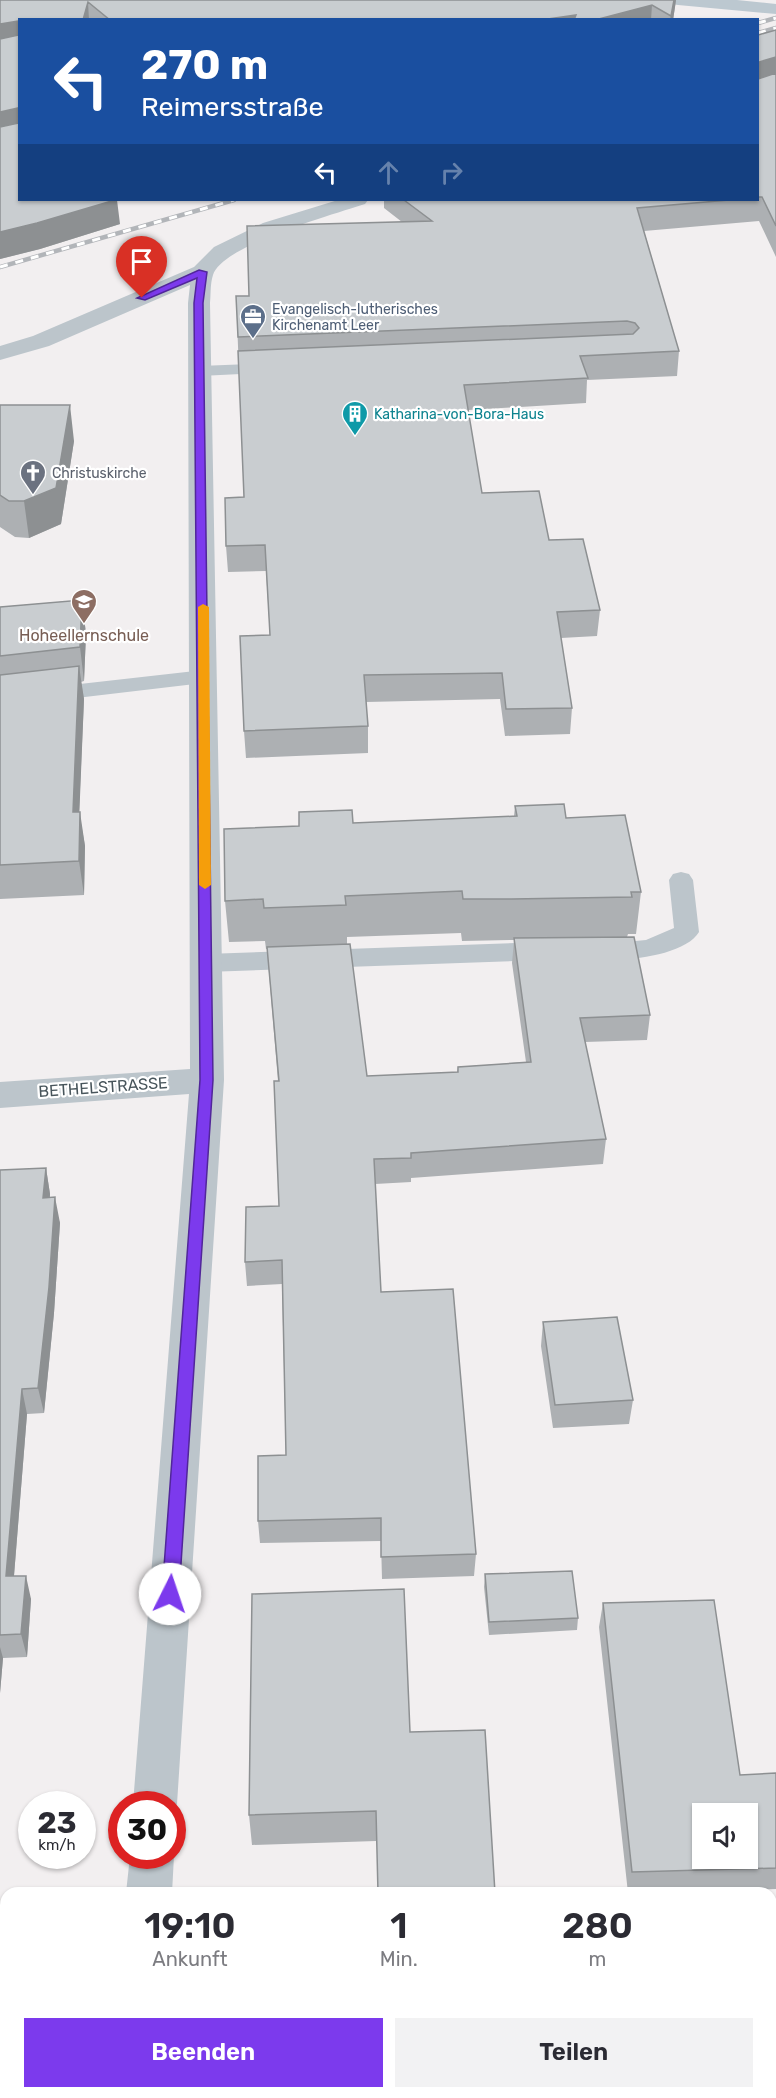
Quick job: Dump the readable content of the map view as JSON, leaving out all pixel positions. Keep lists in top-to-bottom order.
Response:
{
  "streets": {
    "street": ["BETHELSTRASSE"]
  },
  "places": {
    "office": ["Evangelisch-lutherisches Kirchenamt Leer"],
    "building": ["Katharina-von-Bora-Haus"],
    "church": ["Christuskirche"],
    "school or university": ["Hoheellernschule"]
  },
  "page": {
    "turn": ["270 m", "Reimersstraße"],
    "speed": "23 km/h",
    "limit": "30",
    "eta": [
      "19:10",
      "Ankunft",
      "1",
      "Min.",
      "280",
      "m"
    ],
    "buttons": ["Beenden", "Teilen"]
  }
}
